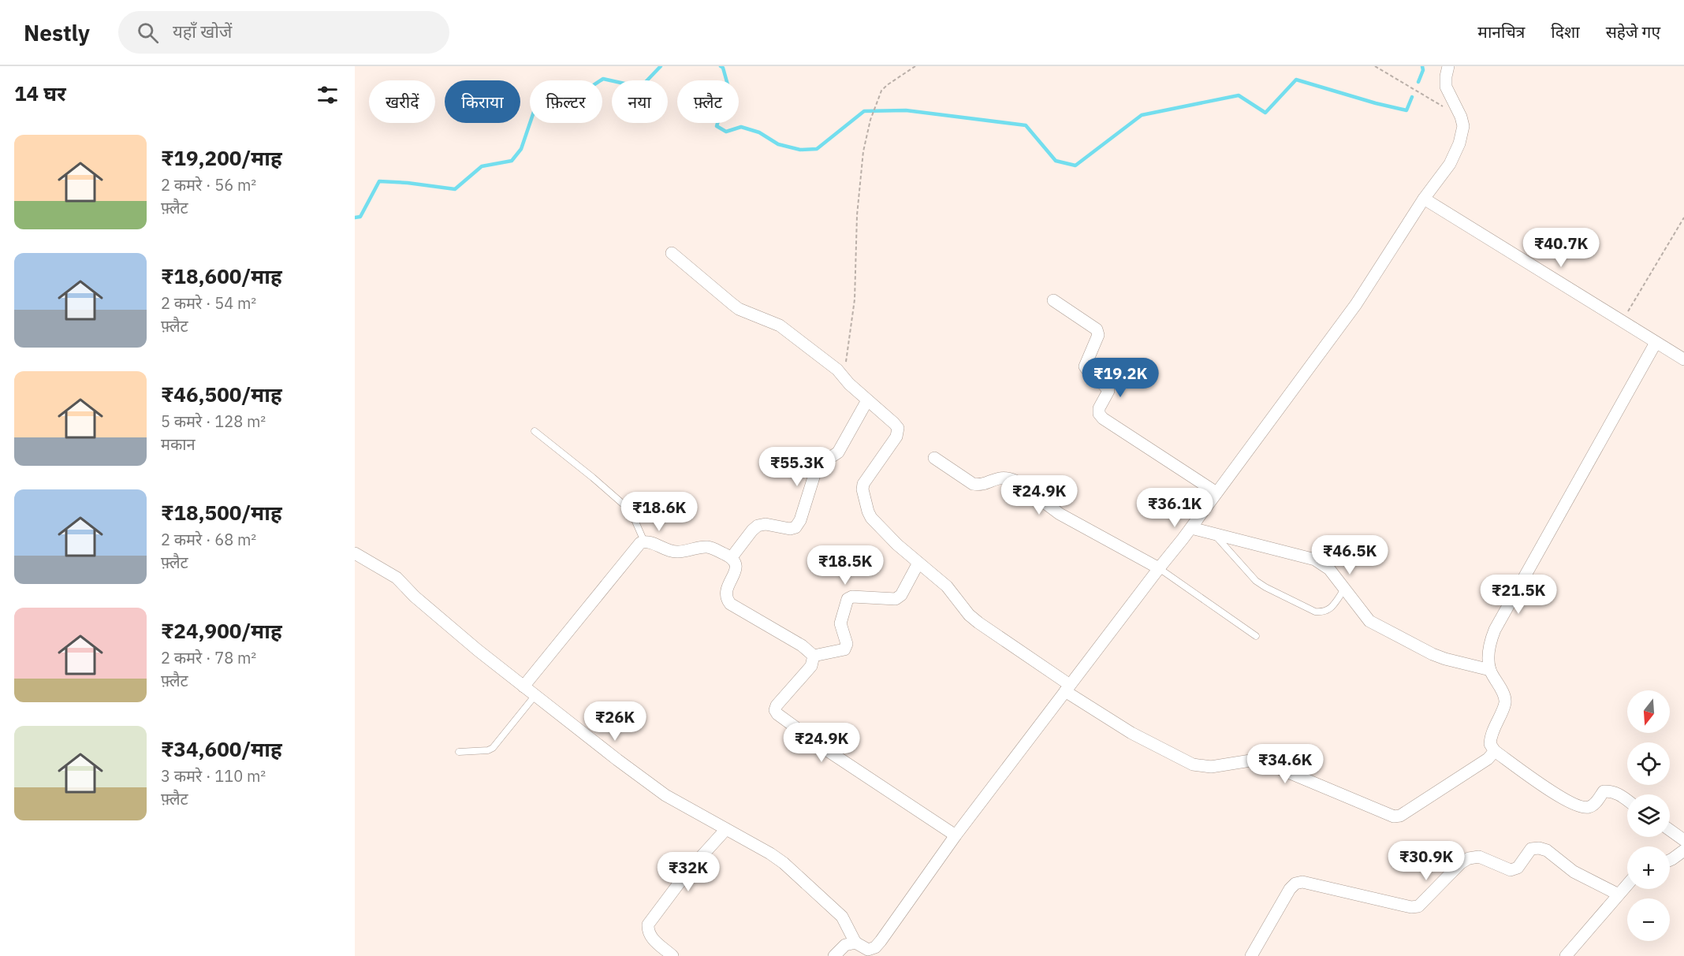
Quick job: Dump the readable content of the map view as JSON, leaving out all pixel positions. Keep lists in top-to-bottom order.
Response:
{
  "north": "bottom",
  "page": {
    "header": "Nestly",
    "search": "यहाँ खोजें",
    "nav": ["मानचित्र", "दिशा", "सहेजे गए"],
    "heading": "14 घर",
    "chip": [
      "खरीदें",
      "किराया",
      "फ़िल्टर",
      "नया",
      "फ़्लैट"
    ],
    "list": [
      {
        "name": "₹19,200/माह",
        "note": "2 कमरे · 56 m² · फ़्लैट"
      },
      {
        "name": "₹18,600/माह",
        "note": "2 कमरे · 54 m² · फ़्लैट"
      },
      {
        "name": "₹46,500/माह",
        "note": "5 कमरे · 128 m² · मकान"
      },
      {
        "name": "₹18,500/माह",
        "note": "2 कमरे · 68 m² · फ़्लैट"
      },
      {
        "name": "₹24,900/माह",
        "note": "2 कमरे · 78 m² · फ़्लैट"
      },
      {
        "name": "₹34,600/माह",
        "note": "3 कमरे · 110 m² · फ़्लैट"
      }
    ],
    "price": [
      "₹40.7K",
      "₹19.2K",
      "₹55.3K",
      "₹24.9K",
      "₹36.1K",
      "₹18.6K",
      "₹46.5K",
      "₹18.5K",
      "₹21.5K",
      "₹26K",
      "₹24.9K",
      "₹34.6K",
      "₹30.9K",
      "₹32K"
    ],
    "map_buttons": ["+", "−"]
  }
}
